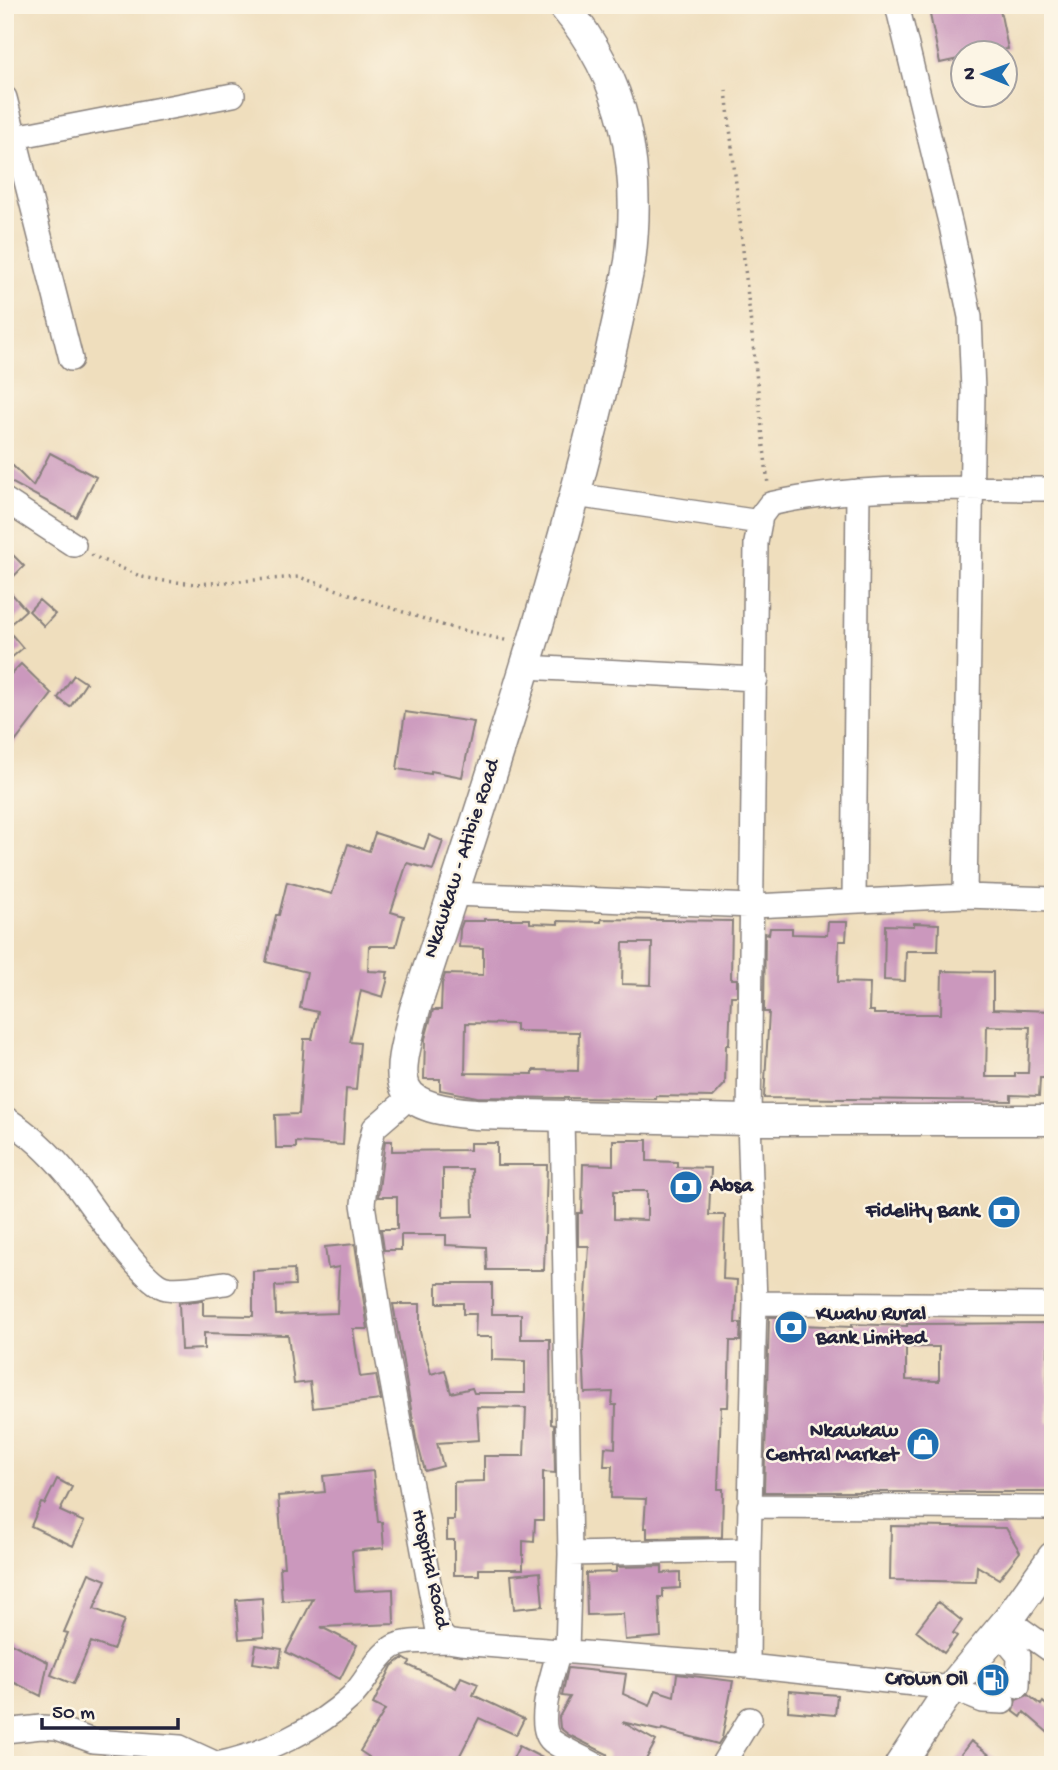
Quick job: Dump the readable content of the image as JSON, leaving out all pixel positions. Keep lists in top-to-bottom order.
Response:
{
  "streets": {
    "main road": ["Nkawkaw - Atibie Road"],
    "street": ["Hospital Road"]
  },
  "crossings": [
    ["Nkawkaw - Atibie Road", "Hospital Road"]
  ],
  "places": {
    "bank": ["Absa", "Fidelity Bank", "Kwahu Rural Bank Limited"],
    "shop": ["Nkawkaw Central Market"],
    "fuel station": ["Crown Oil"]
  },
  "scale_bar": "50 m",
  "north": "left"
}
